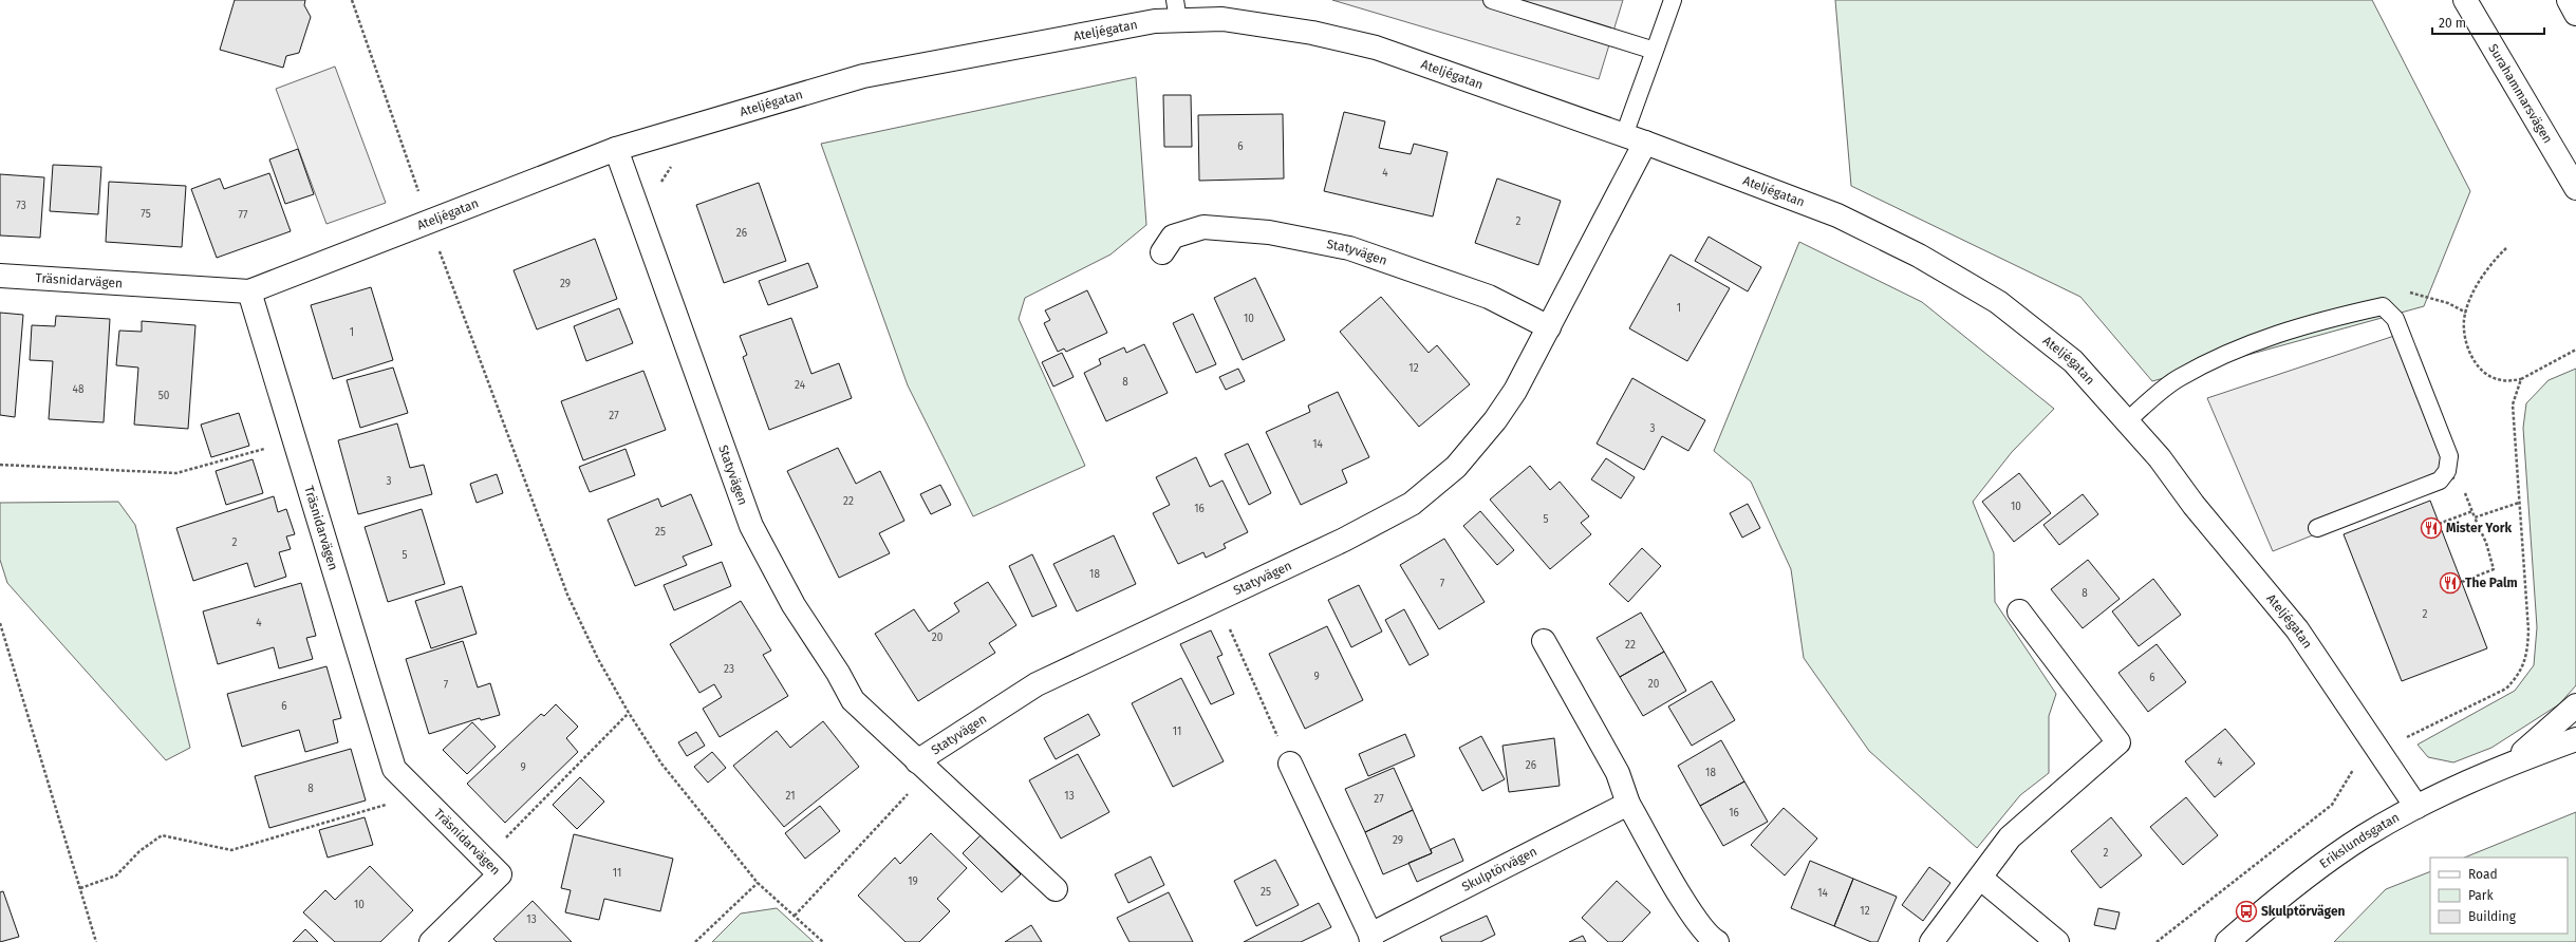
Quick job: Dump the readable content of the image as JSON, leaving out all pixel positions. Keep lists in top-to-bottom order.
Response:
{
  "streets": {
    "street": [
      "Ateljégatan",
      "Surahammarsvägen",
      "Statyvägen",
      "Träsnidarvägen",
      "Erikslundsgatan",
      "Skulptörvägen"
    ]
  },
  "crossings": [
    ["Ateljégatan", "Statyvägen"],
    ["Ateljégatan", "Träsnidarvägen"],
    ["Ateljégatan", "Erikslundsgatan"]
  ],
  "places": {
    "restaurant": ["Mister York", "The Palm"],
    "bus stop": ["Skulptörvägen"]
  },
  "house_numbers": [
    "6",
    "4",
    "73",
    "75",
    "77",
    "2",
    "26",
    "29",
    "1",
    "10",
    "1",
    "12",
    "8",
    "24",
    "48",
    "50",
    "27",
    "3",
    "14",
    "3",
    "22",
    "10",
    "16",
    "5",
    "25",
    "2",
    "5",
    "18",
    "7",
    "8",
    "2",
    "4",
    "20",
    "22",
    "23",
    "9",
    "6",
    "20",
    "7",
    "6",
    "11",
    "4",
    "26",
    "9",
    "18",
    "8",
    "21",
    "13",
    "27",
    "16",
    "29",
    "2",
    "11",
    "19",
    "25",
    "14",
    "10",
    "12",
    "13"
  ],
  "legend": ["Road", "Park", "Building"],
  "scale_bar": "20 m"
}
